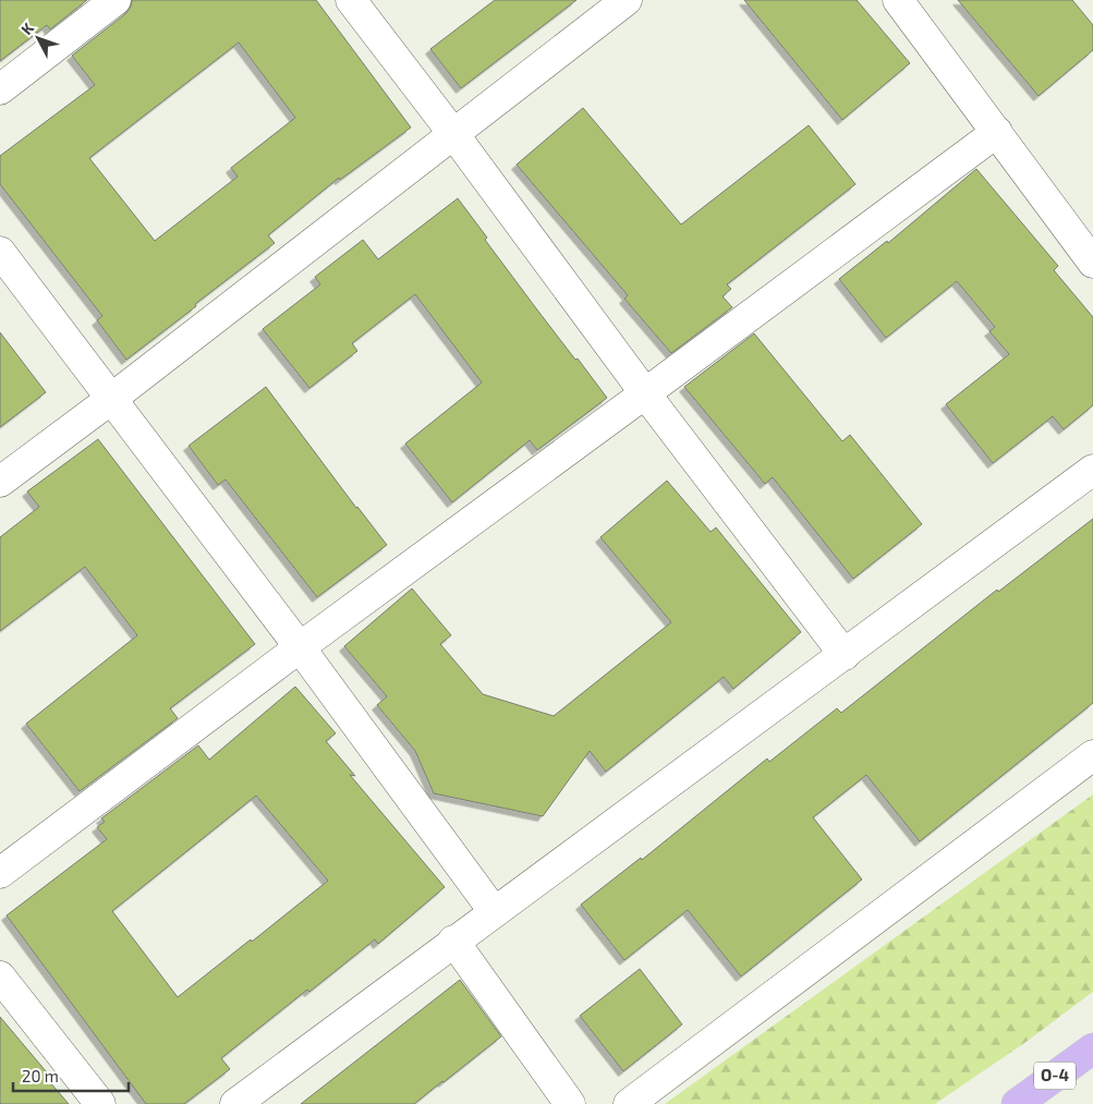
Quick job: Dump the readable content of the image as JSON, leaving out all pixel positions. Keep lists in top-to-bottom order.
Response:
{
  "streets": {
    "highway": ["O-4"]
  },
  "scale_bar": "20 m",
  "north": "top left"
}
